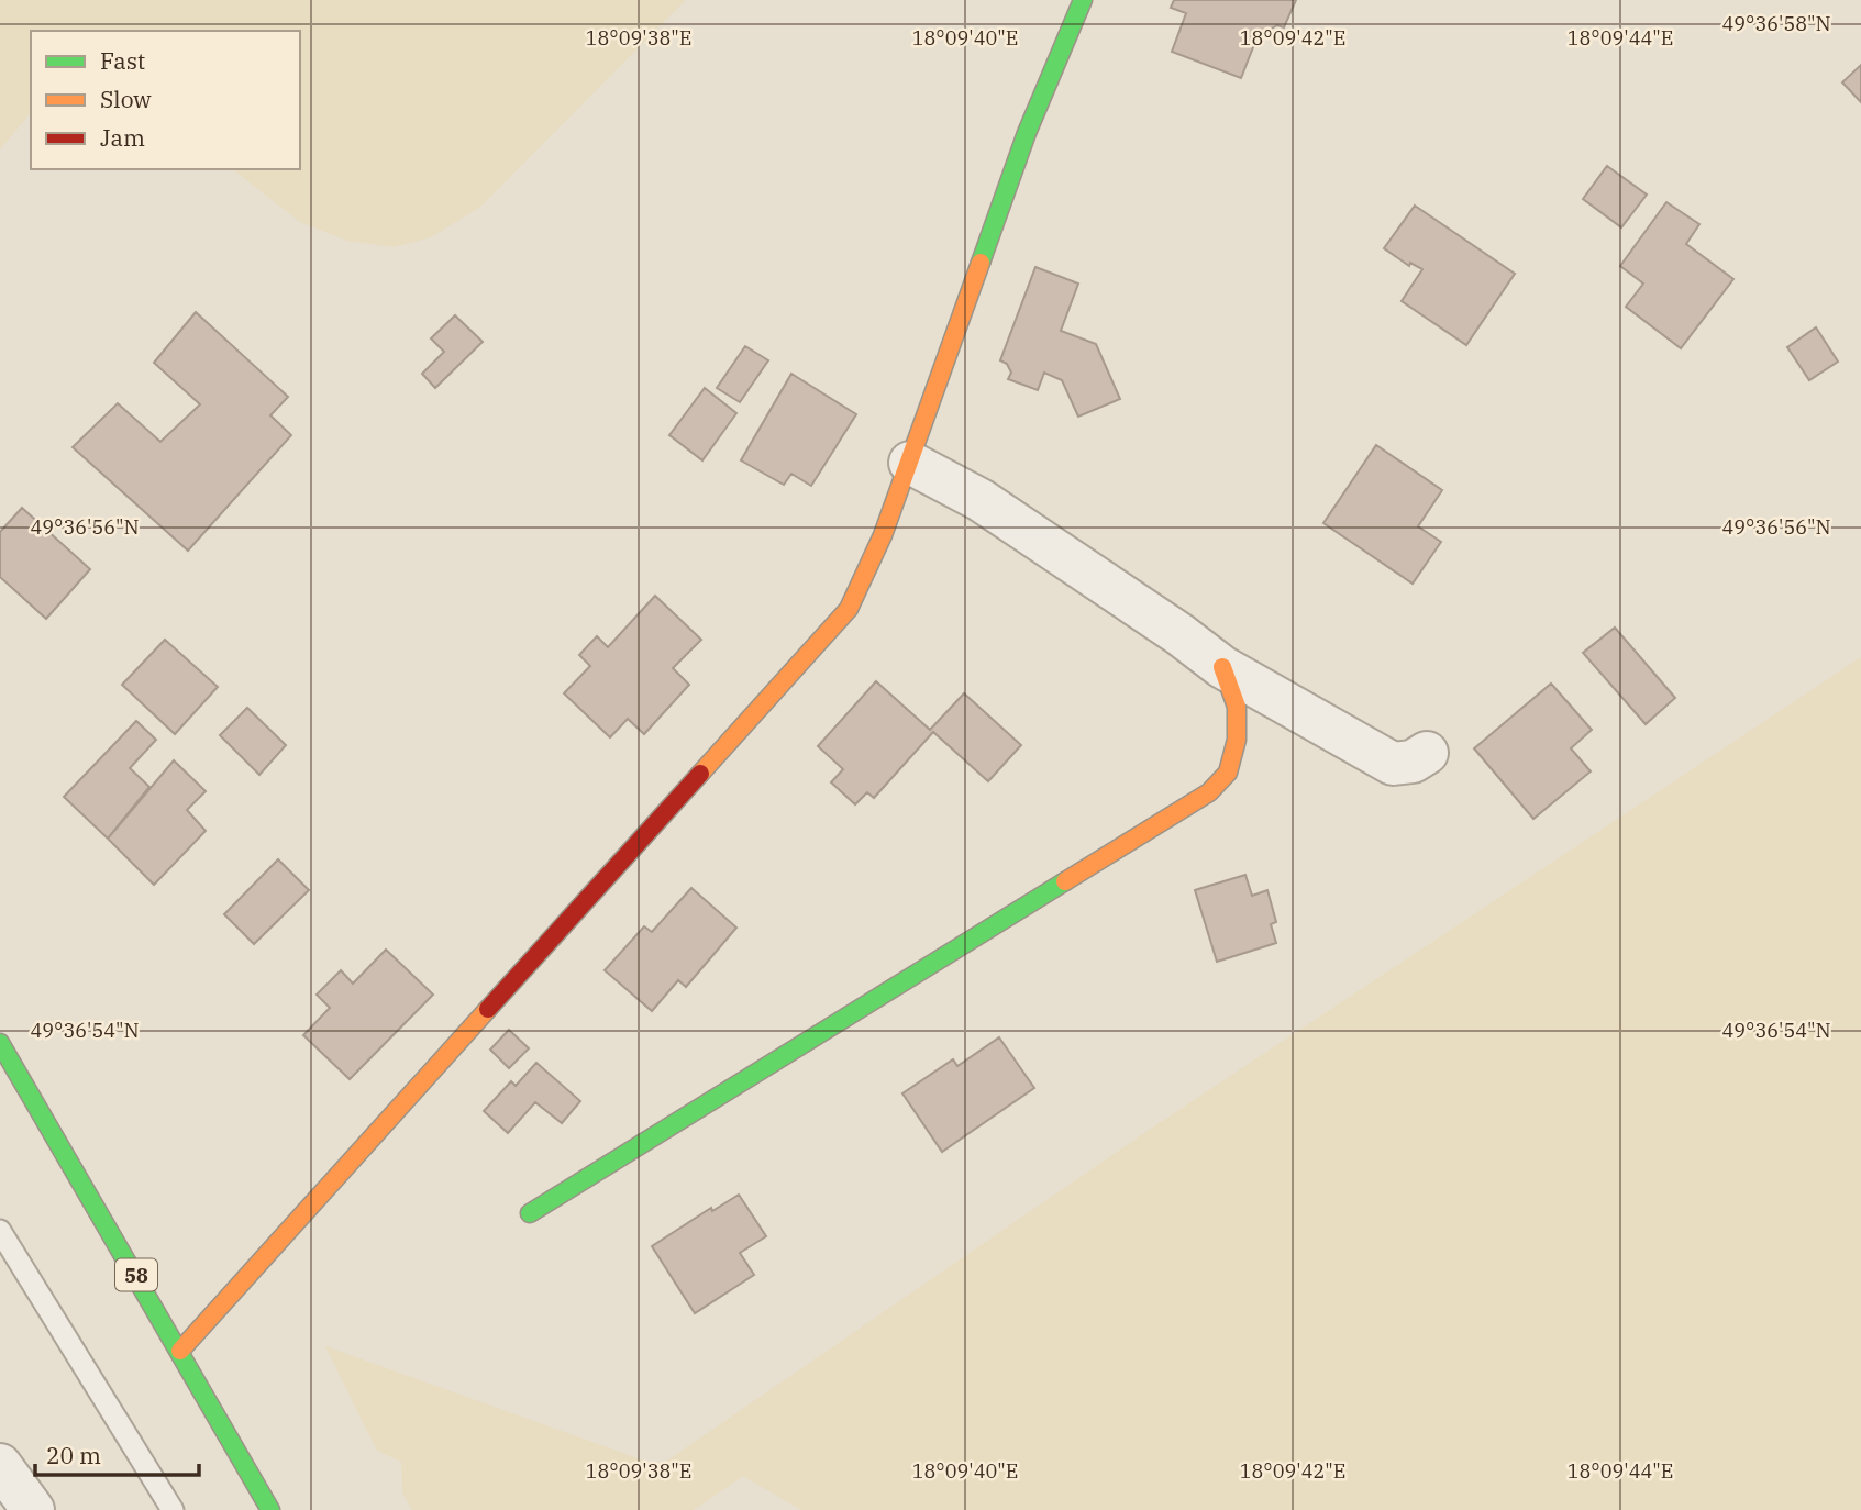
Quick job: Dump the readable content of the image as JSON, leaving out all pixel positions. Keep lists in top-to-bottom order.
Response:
{
  "streets": {
    "street": ["58"]
  },
  "legend": ["Fast", "Slow", "Jam"],
  "scale_bar": "20 m",
  "coordinates": [
    "49°36'58\"N",
    "18°09'38\"E",
    "18°09'40\"E",
    "18°09'42\"E",
    "18°09'44\"E",
    "49°36'56\"N",
    "49°36'54\"N"
  ]
}
